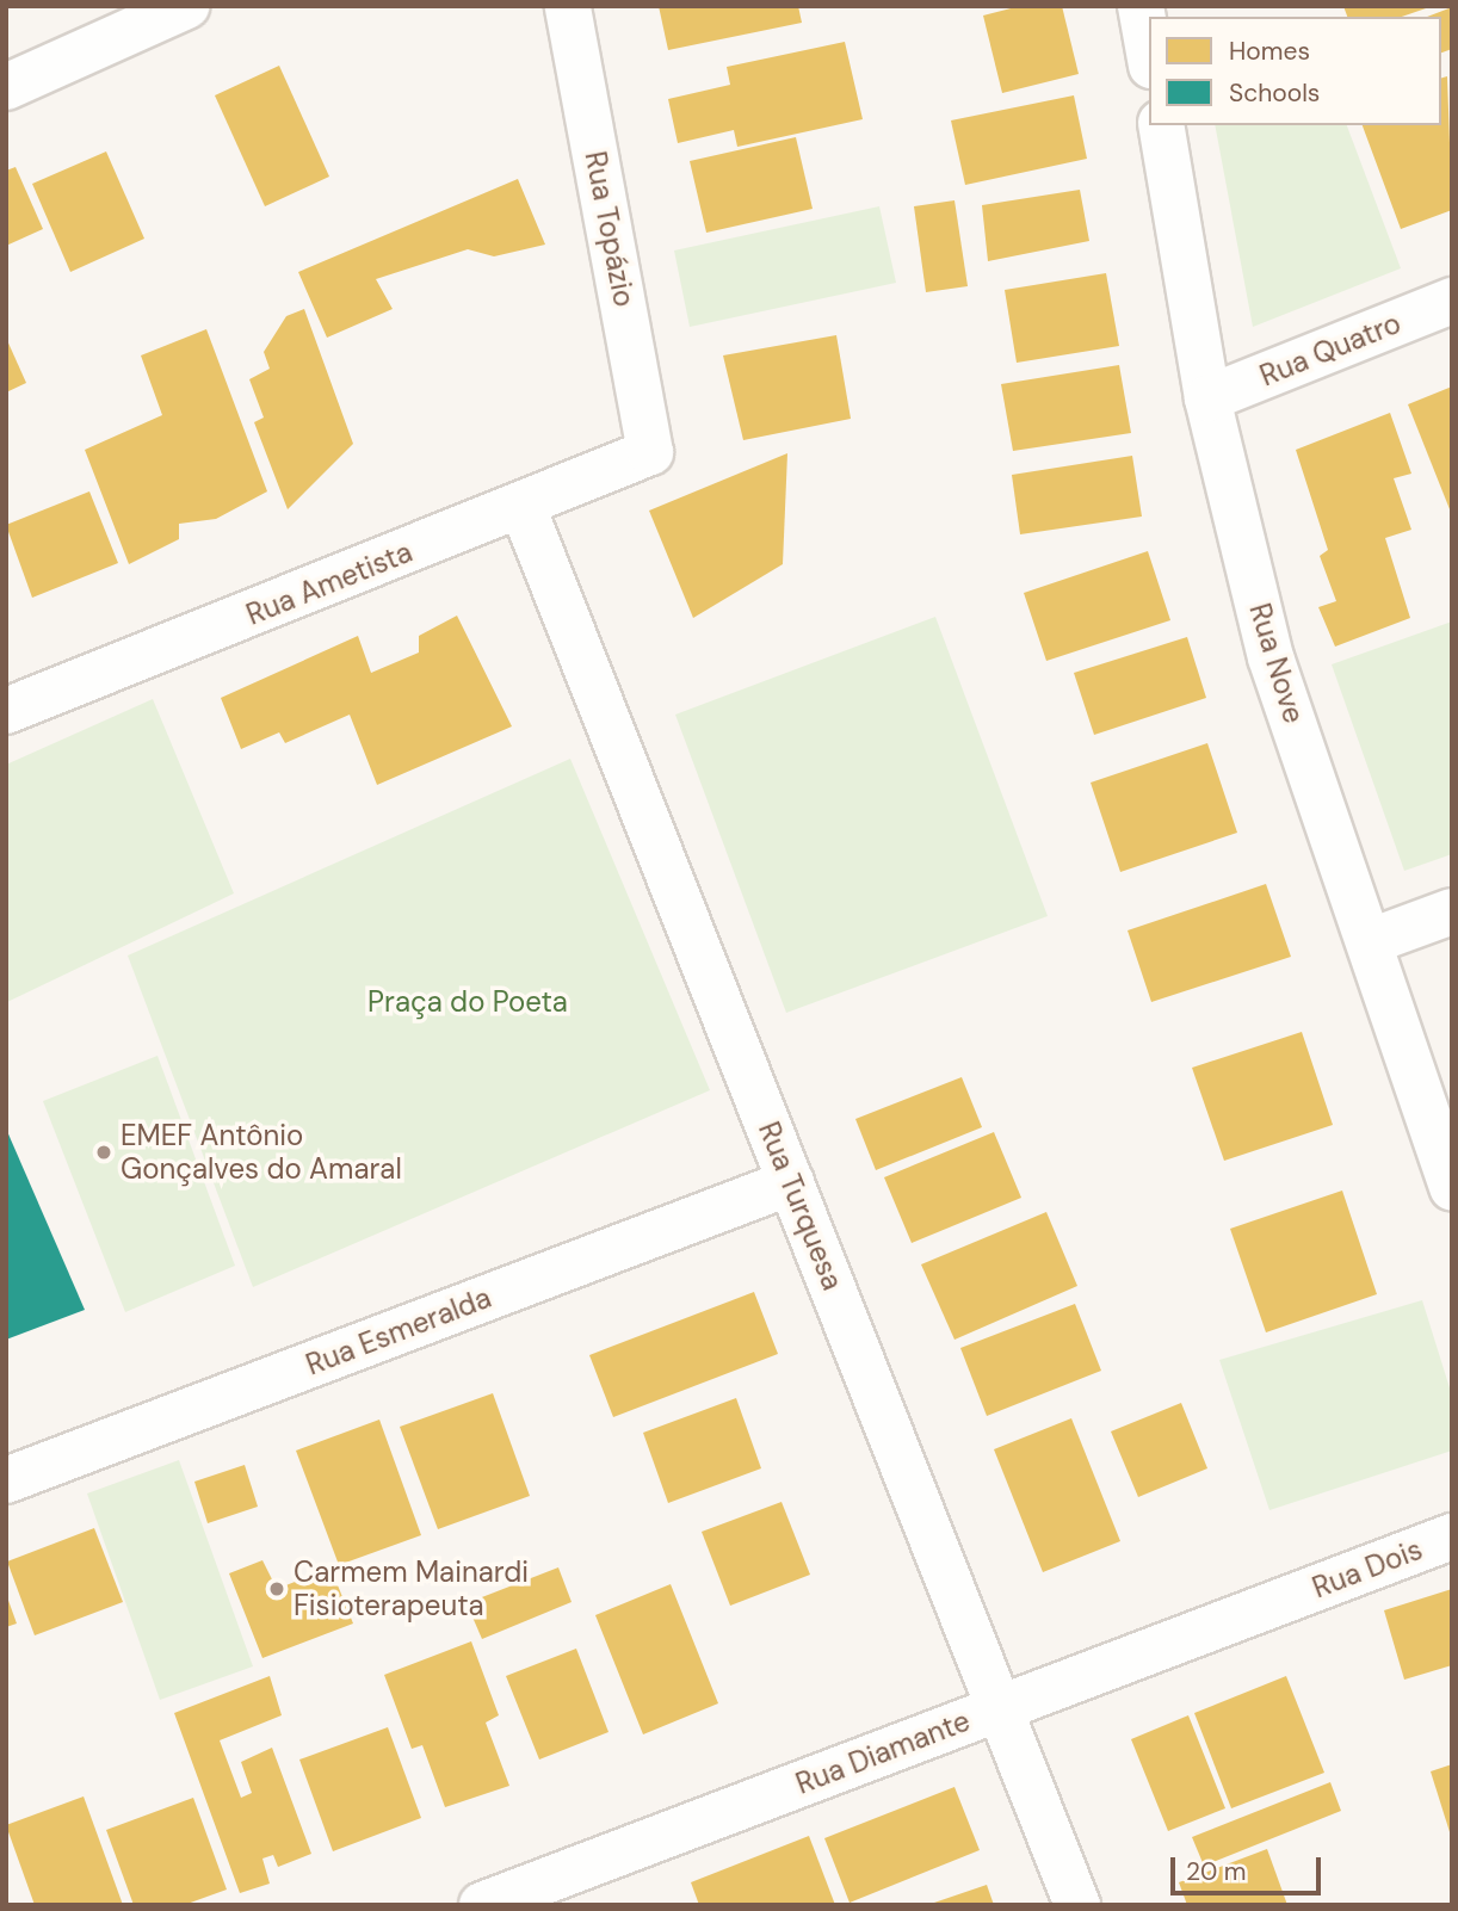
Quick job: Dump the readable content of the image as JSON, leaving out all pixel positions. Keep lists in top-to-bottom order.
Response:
{
  "streets": {
    "street": [
      "Rua Topázio",
      "Rua Quatro",
      "Rua Ametista",
      "Rua Nove",
      "Rua Turquesa",
      "Rua Esmeralda",
      "Rua Dois",
      "Rua Diamante"
    ]
  },
  "crossings": [
    ["Rua Topázio", "Rua Ametista"],
    ["Rua Quatro", "Rua Nove"],
    ["Rua Ametista", "Rua Turquesa"],
    ["Rua Turquesa", "Rua Esmeralda"],
    ["Rua Turquesa", "Rua Diamante"],
    ["Rua Dois", "Rua Diamante"]
  ],
  "parks": ["Praça do Poeta"],
  "places": ["EMEF Antônio Gonçalves do Amaral", "Carmem Mainardi Fisioterapeuta"],
  "legend": ["Homes", "Schools"],
  "scale_bar": "20 m"
}
